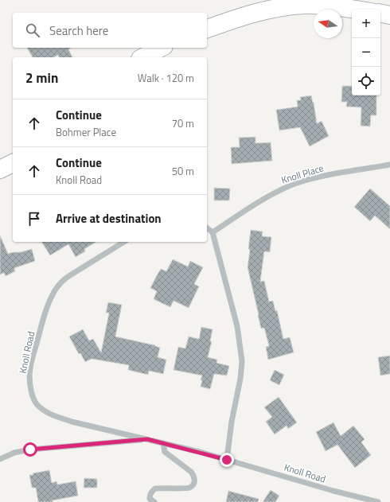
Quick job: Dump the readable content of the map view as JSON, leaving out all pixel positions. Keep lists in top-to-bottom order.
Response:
{
  "streets": {
    "street": ["Knoll Place", "Knoll Road"]
  },
  "north": "left",
  "page": {
    "map_buttons": ["+", "−"],
    "search": "Search here",
    "heading": ["2 min", "Walk · 120 m"],
    "list": [
      ["Continue", "Bohmer Place", "70 m"],
      ["Continue", "Knoll Road", "50 m"],
      "Arrive at destination"
    ]
  }
}
